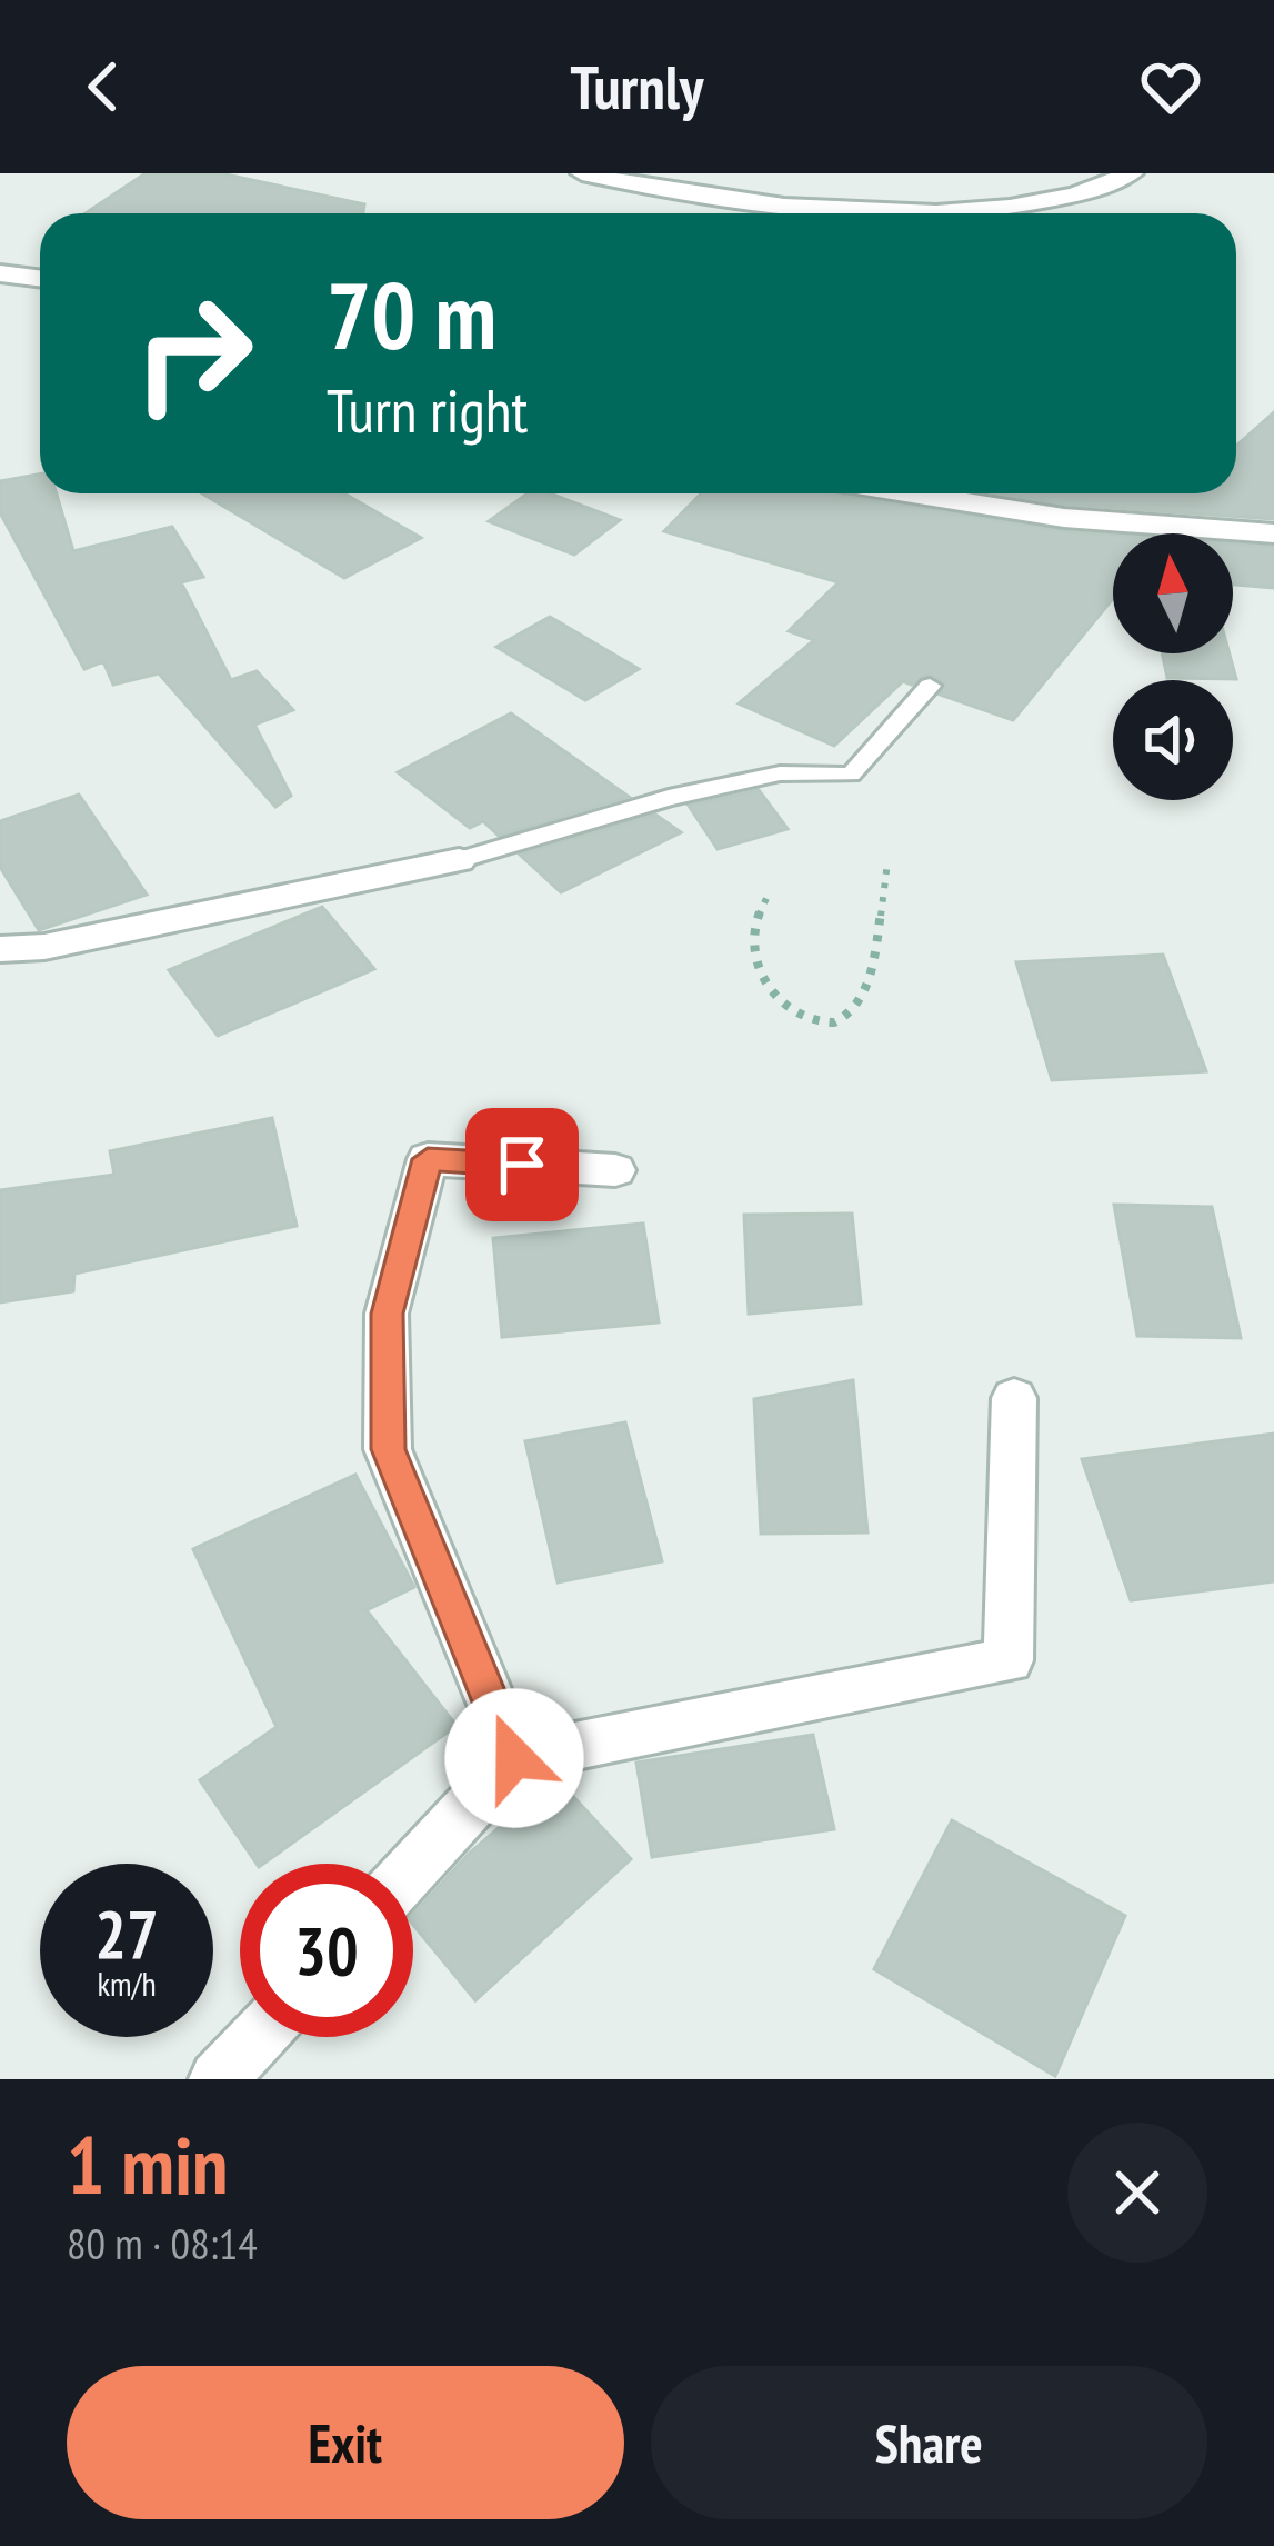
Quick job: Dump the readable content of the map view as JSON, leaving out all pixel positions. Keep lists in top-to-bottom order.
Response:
{
  "north": "top",
  "page": {
    "header": "Turnly",
    "turn": ["70 m", "Turn right"],
    "speed": "27 km/h",
    "limit": "30",
    "heading": ["1 min", "80 m · 08:14"],
    "buttons": ["Exit", "Share"]
  }
}
